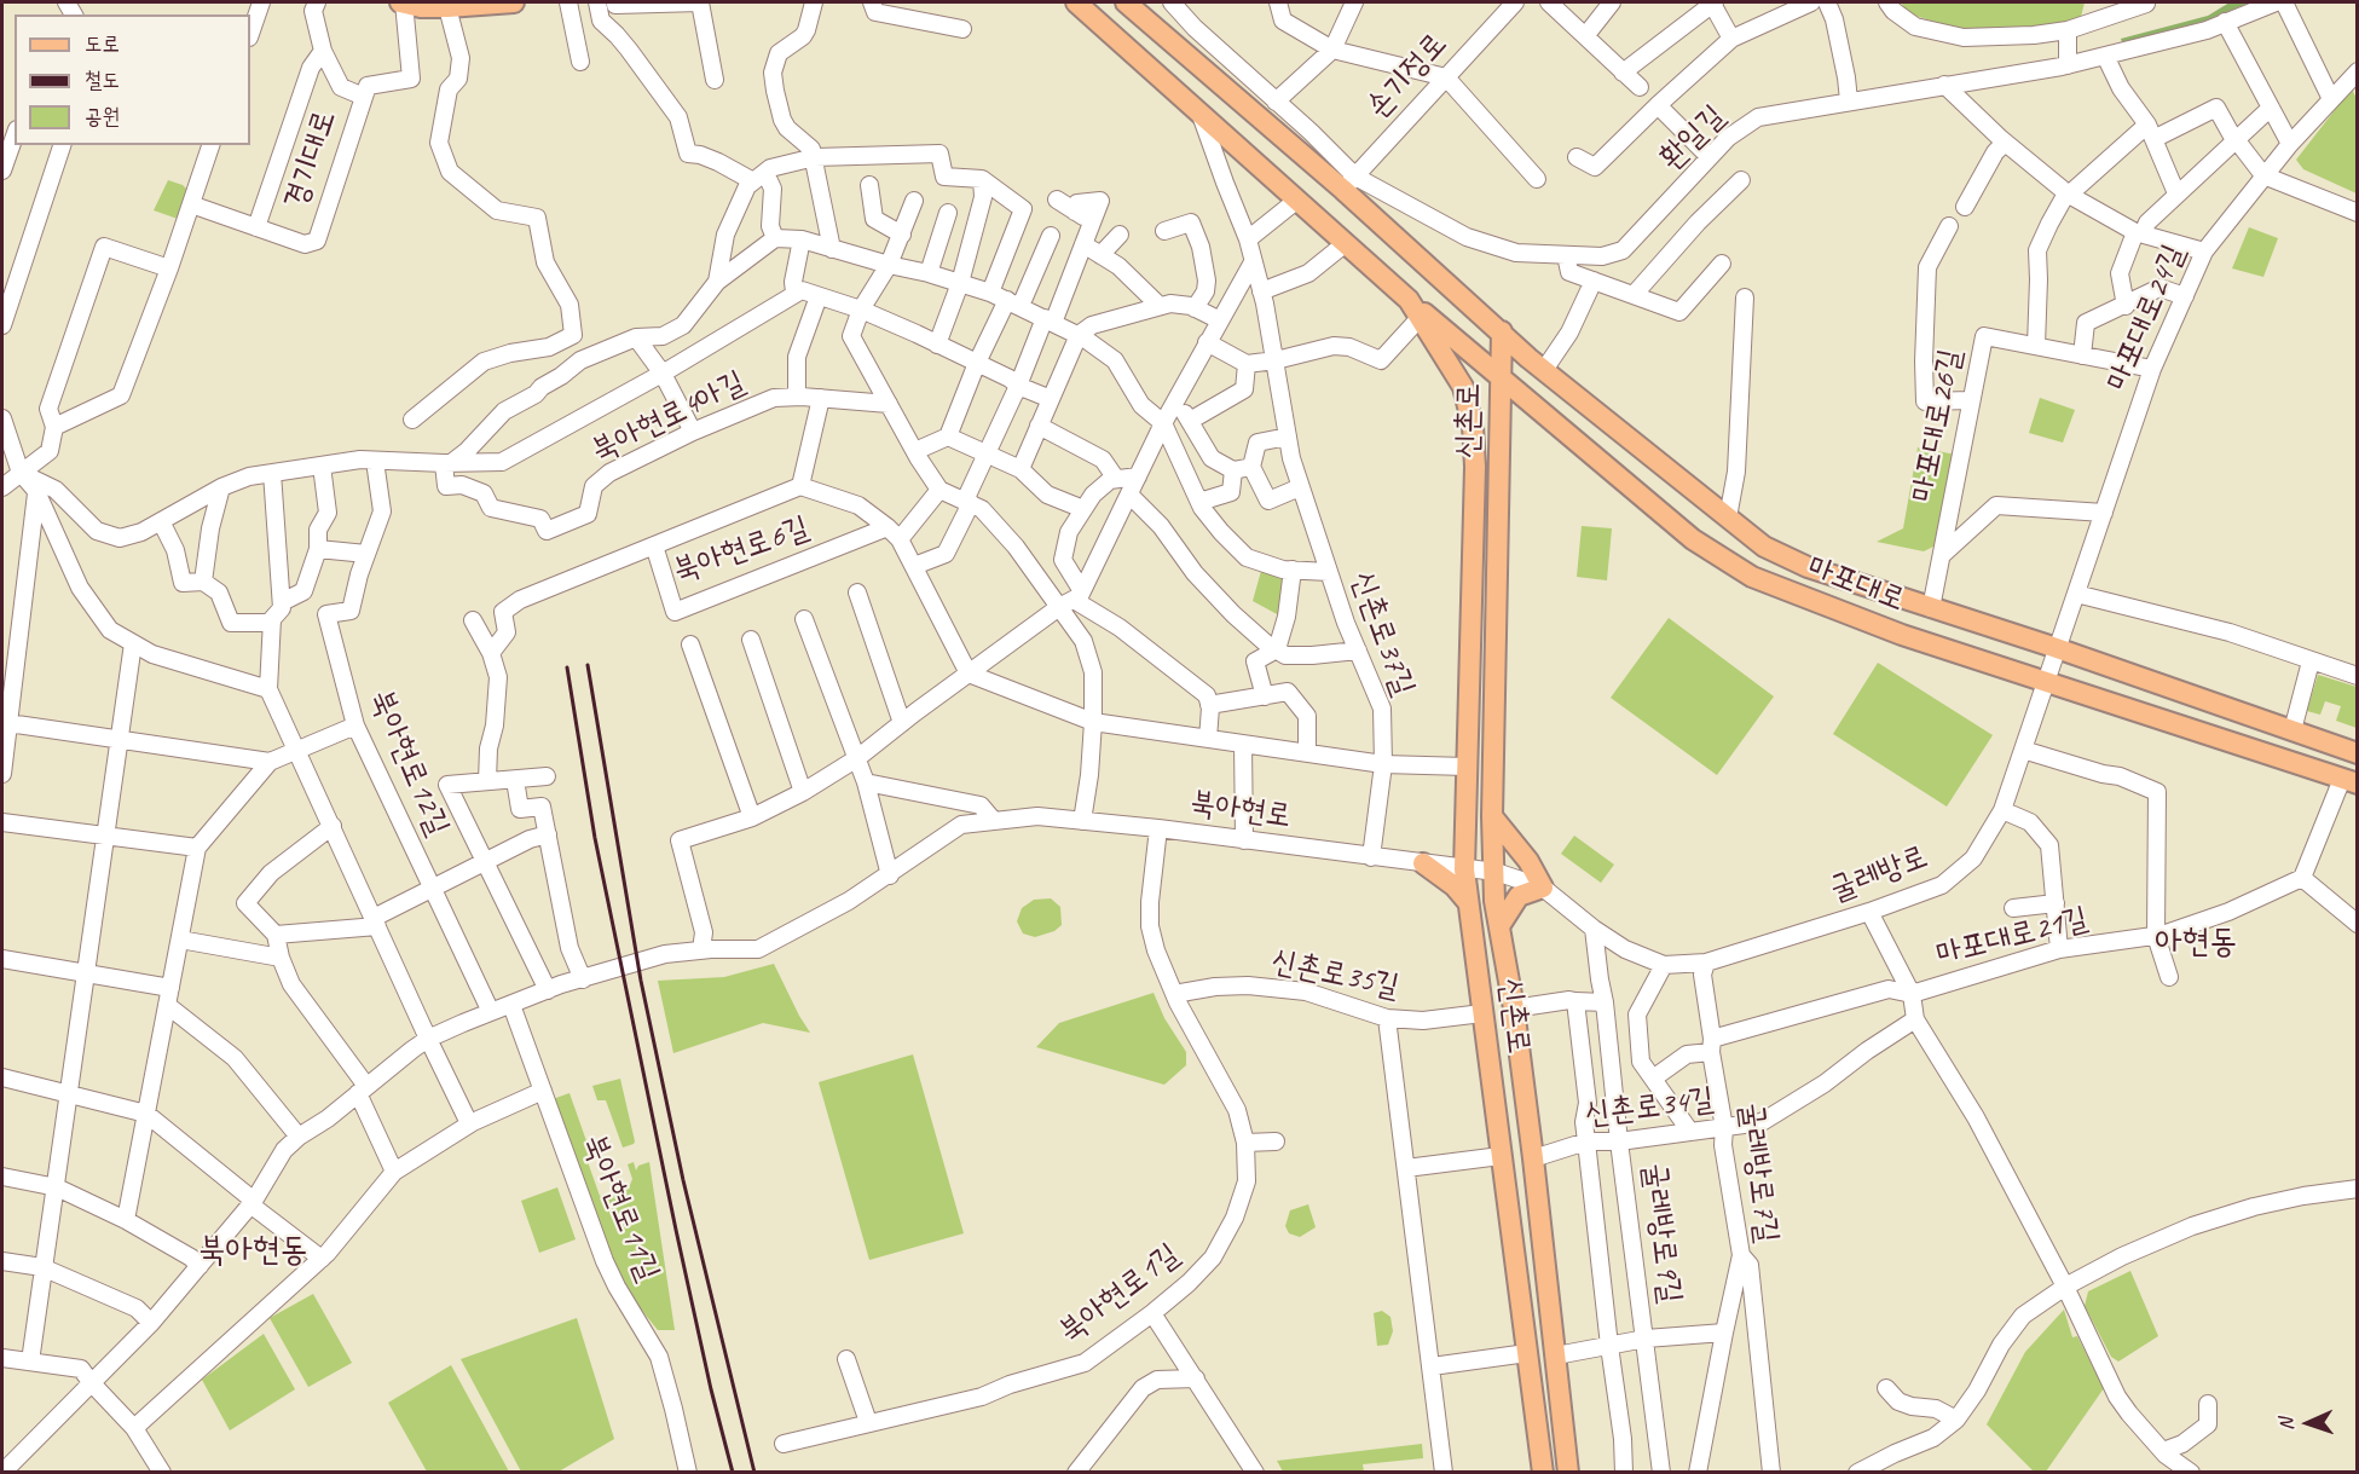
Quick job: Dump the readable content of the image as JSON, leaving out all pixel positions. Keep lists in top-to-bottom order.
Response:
{
  "streets": {
    "main road": ["경기대로", "신촌로", "마포대로"],
    "street": [
      "손기정로",
      "환일길",
      "마포대로24길",
      "북아현로4아길",
      "마포대로26길",
      "북아현로6길",
      "신촌로37길",
      "북아현로12길",
      "북아현로",
      "굴레방로",
      "마포대로21길",
      "신촌로35길",
      "신촌로34길",
      "굴레방로7길",
      "북아현로11길",
      "굴레방로9길",
      "북아현로1길"
    ]
  },
  "crossings": [
    ["손기정로", "환일길"],
    ["마포대로24길", "마포대로26길"],
    ["마포대로24길", "마포대로"],
    ["마포대로24길", "굴레방로"],
    ["신촌로", "마포대로"],
    ["신촌로", "신촌로37길"],
    ["신촌로", "북아현로"],
    ["신촌로", "굴레방로"],
    ["신촌로", "신촌로35길"],
    ["신촌로", "신촌로34길"],
    ["마포대로26길", "마포대로"],
    ["마포대로", "굴레방로"],
    ["신촌로37길", "북아현로"],
    ["북아현로12길", "북아현로"],
    ["북아현로", "굴레방로"],
    ["북아현로", "북아현로11길"],
    ["북아현로", "북아현로1길"],
    ["굴레방로", "굴레방로7길"],
    ["굴레방로", "굴레방로9길"],
    ["마포대로21길", "굴레방로7길"],
    ["신촌로35길", "북아현로1길"],
    ["신촌로34길", "굴레방로7길"],
    ["신촌로34길", "굴레방로9길"]
  ],
  "districts": ["아현동", "북아현동"],
  "legend": ["도로", "철도", "공원"],
  "north": "left"
}
